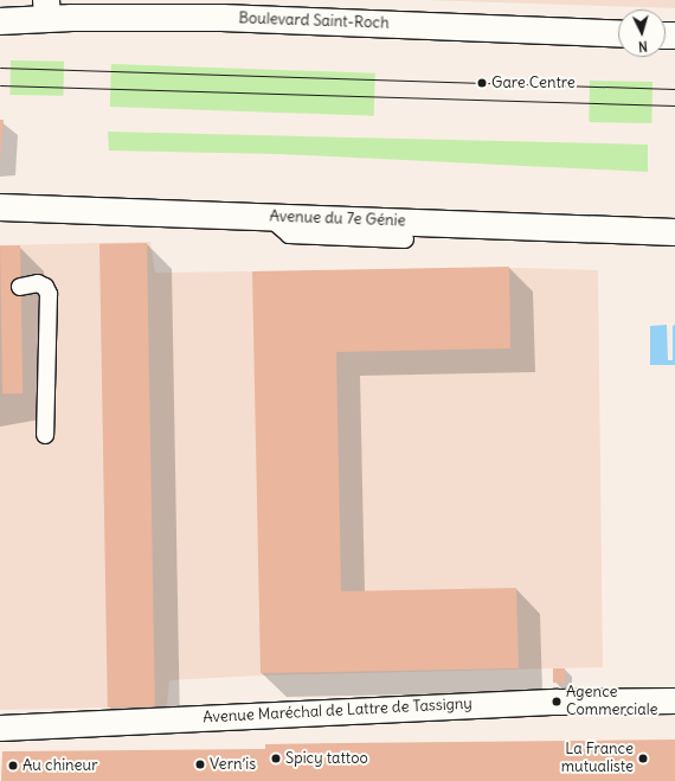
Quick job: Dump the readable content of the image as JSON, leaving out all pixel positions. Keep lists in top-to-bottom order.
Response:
{
  "streets": {
    "street": ["Boulevard Saint-Roch", "Avenue du 7e Génie", "Avenue Maréchal de Lattre de Tassigny"]
  },
  "places": [
    "Gare Centre",
    "Agence Commerciale",
    "Spicy tattoo",
    "La France mutualiste",
    "Vern’is",
    "Au chineur"
  ],
  "north": "bottom"
}
